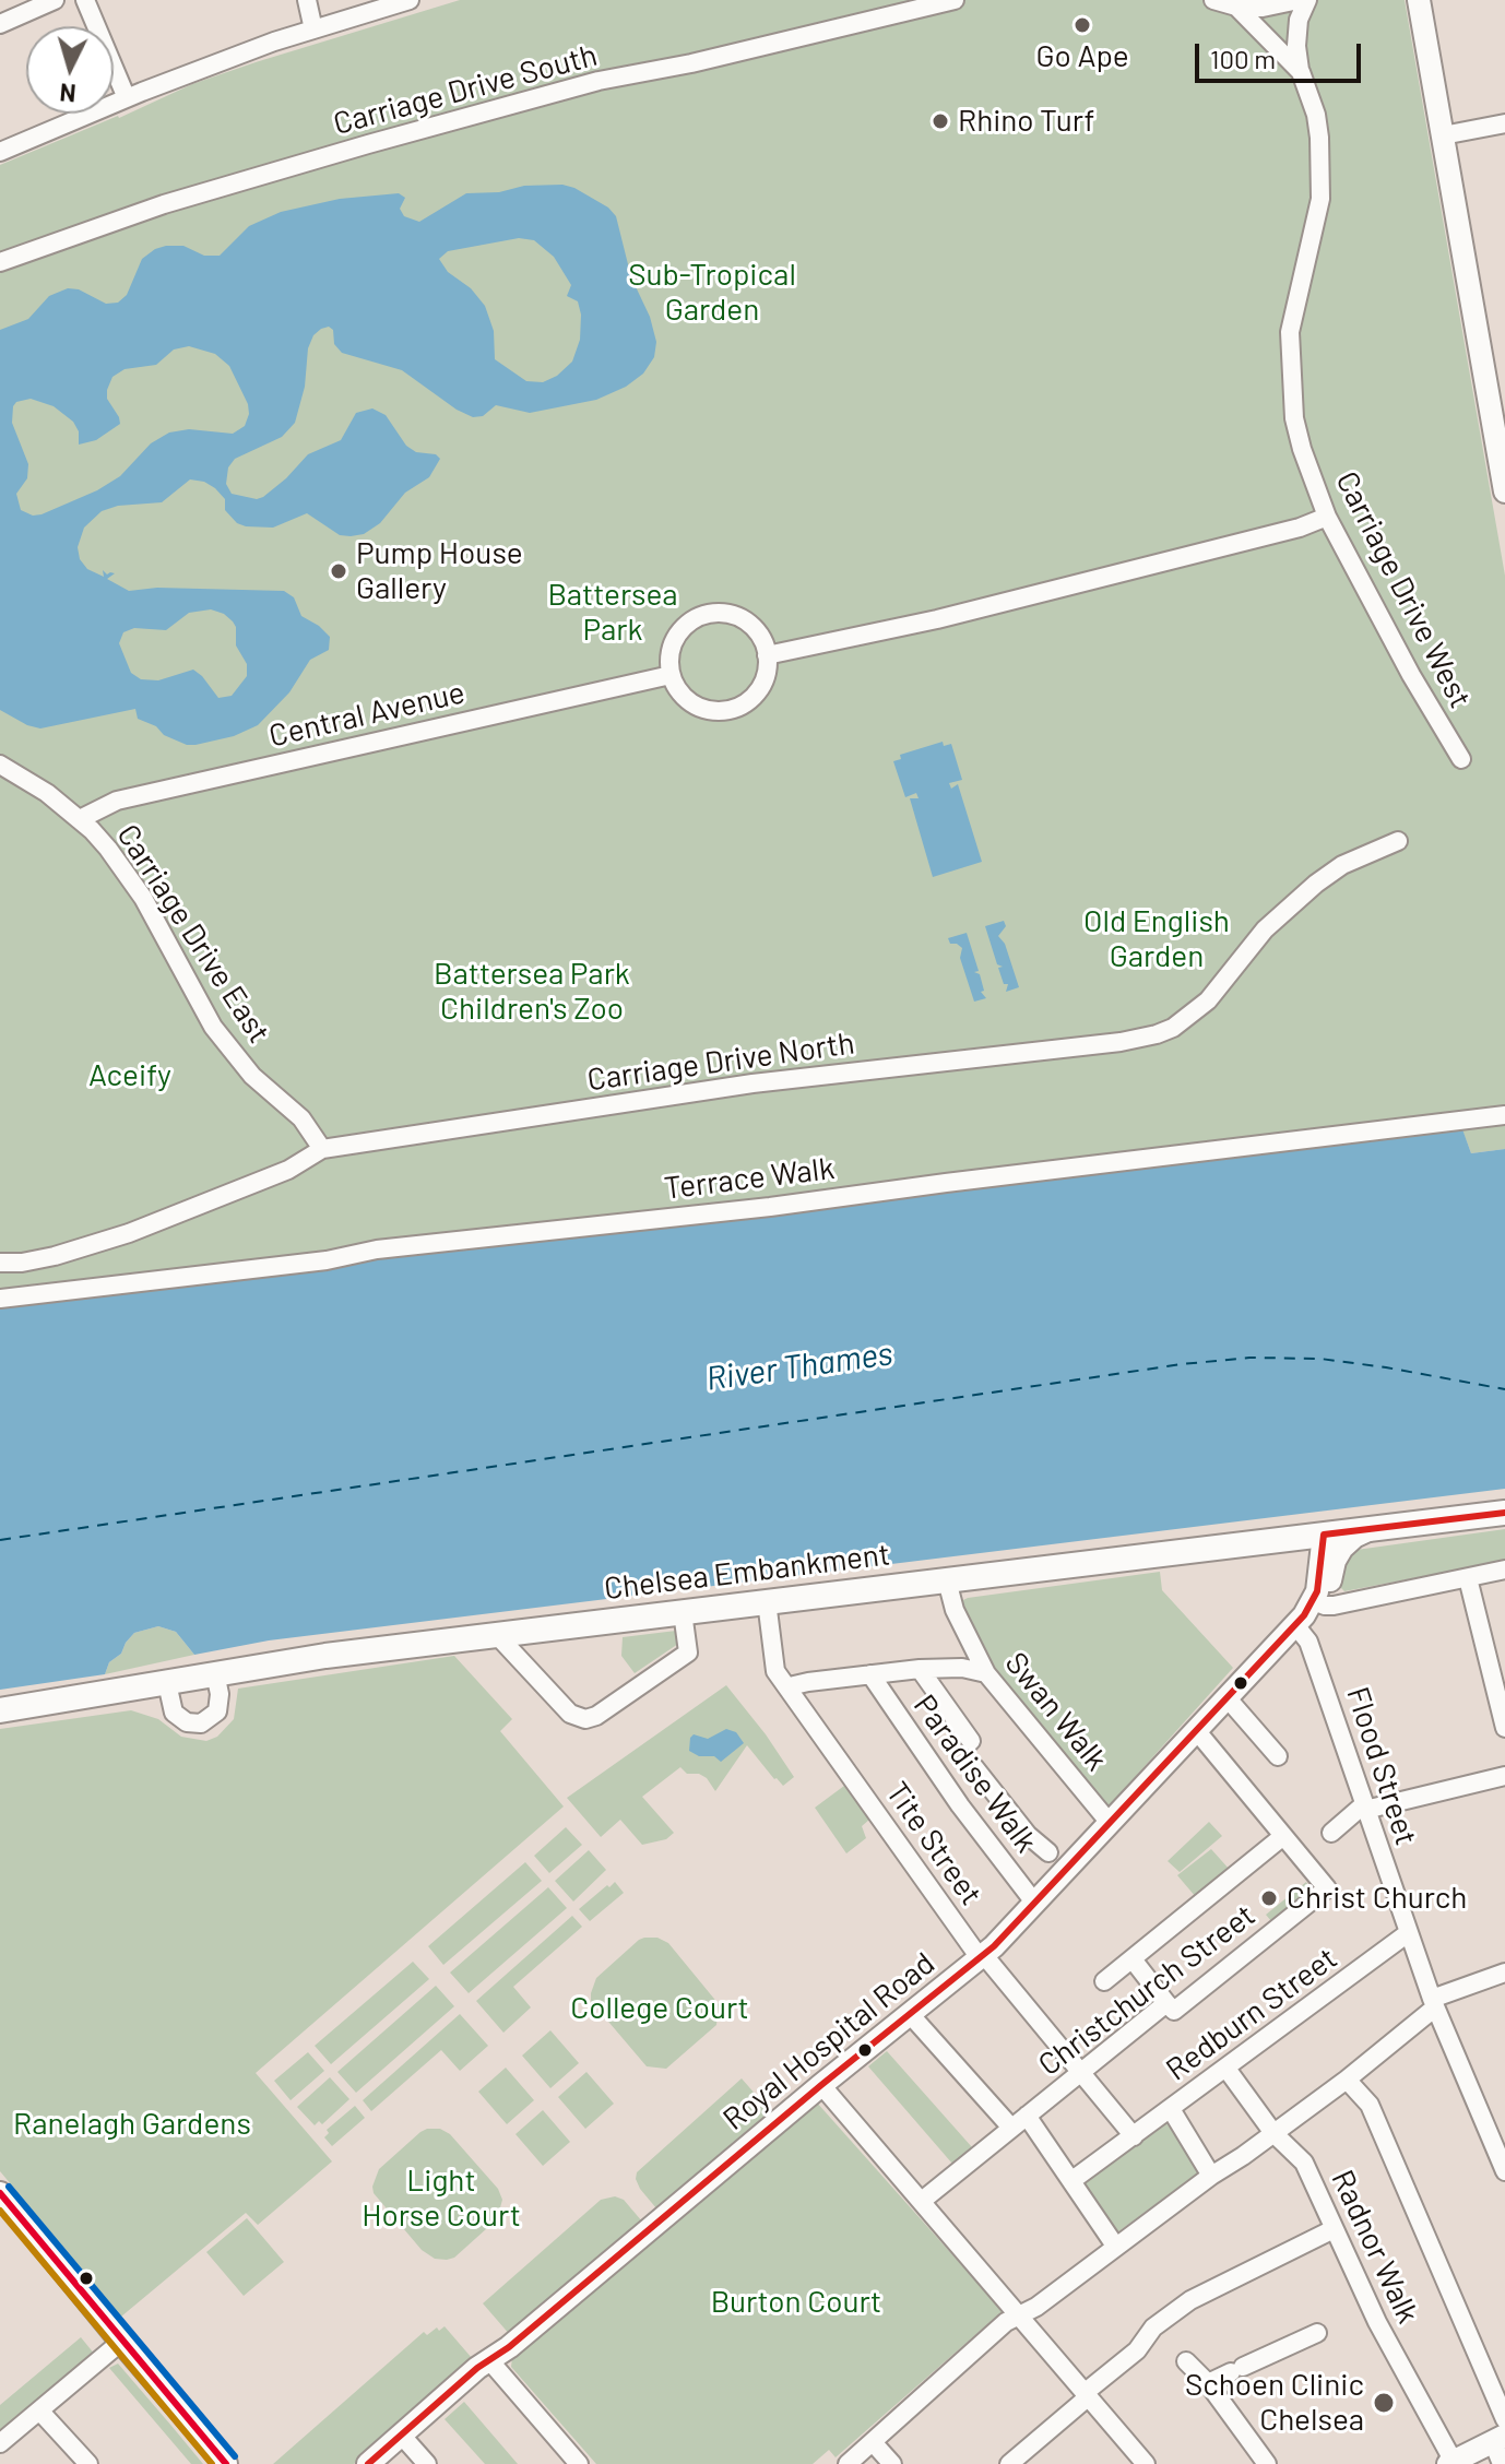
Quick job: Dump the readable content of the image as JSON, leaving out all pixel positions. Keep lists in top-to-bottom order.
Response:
{
  "streets": {
    "highway": ["Chelsea Embankment"],
    "main road": ["Royal Hospital Road"],
    "street": [
      "Carriage Drive South",
      "Carriage Drive West",
      "Central Avenue",
      "Carriage Drive East",
      "Carriage Drive North",
      "Terrace Walk",
      "Swan Walk",
      "Flood Street",
      "Paradise Walk",
      "Tite Street",
      "Christchurch Street",
      "Redburn Street",
      "Radnor Walk"
    ]
  },
  "crossings": [
    ["Central Avenue", "Carriage Drive East"],
    ["Carriage Drive East", "Carriage Drive North"],
    ["Chelsea Embankment", "Swan Walk"],
    ["Chelsea Embankment", "Tite Street"],
    ["Chelsea Embankment", "Royal Hospital Road"],
    ["Swan Walk", "Royal Hospital Road"],
    ["Flood Street", "Redburn Street"],
    ["Flood Street", "Royal Hospital Road"],
    ["Paradise Walk", "Royal Hospital Road"],
    ["Tite Street", "Christchurch Street"],
    ["Tite Street", "Redburn Street"],
    ["Tite Street", "Royal Hospital Road"],
    ["Christchurch Street", "Royal Hospital Road"],
    ["Redburn Street", "Radnor Walk"]
  ],
  "water": ["River Thames"],
  "parks": [
    "Sub-Tropical Garden",
    "Battersea Park",
    "Old English Garden",
    "Battersea Park Children's Zoo",
    "Aceify",
    "College Court",
    "Ranelagh Gardens",
    "Light Horse Court",
    "Burton Court"
  ],
  "places": [
    "Go Ape",
    "Rhino Turf",
    "Pump House Gallery",
    "Christ Church",
    "Schoen Clinic Chelsea"
  ],
  "scale_bar": "100 m",
  "north": "bottom"
}
